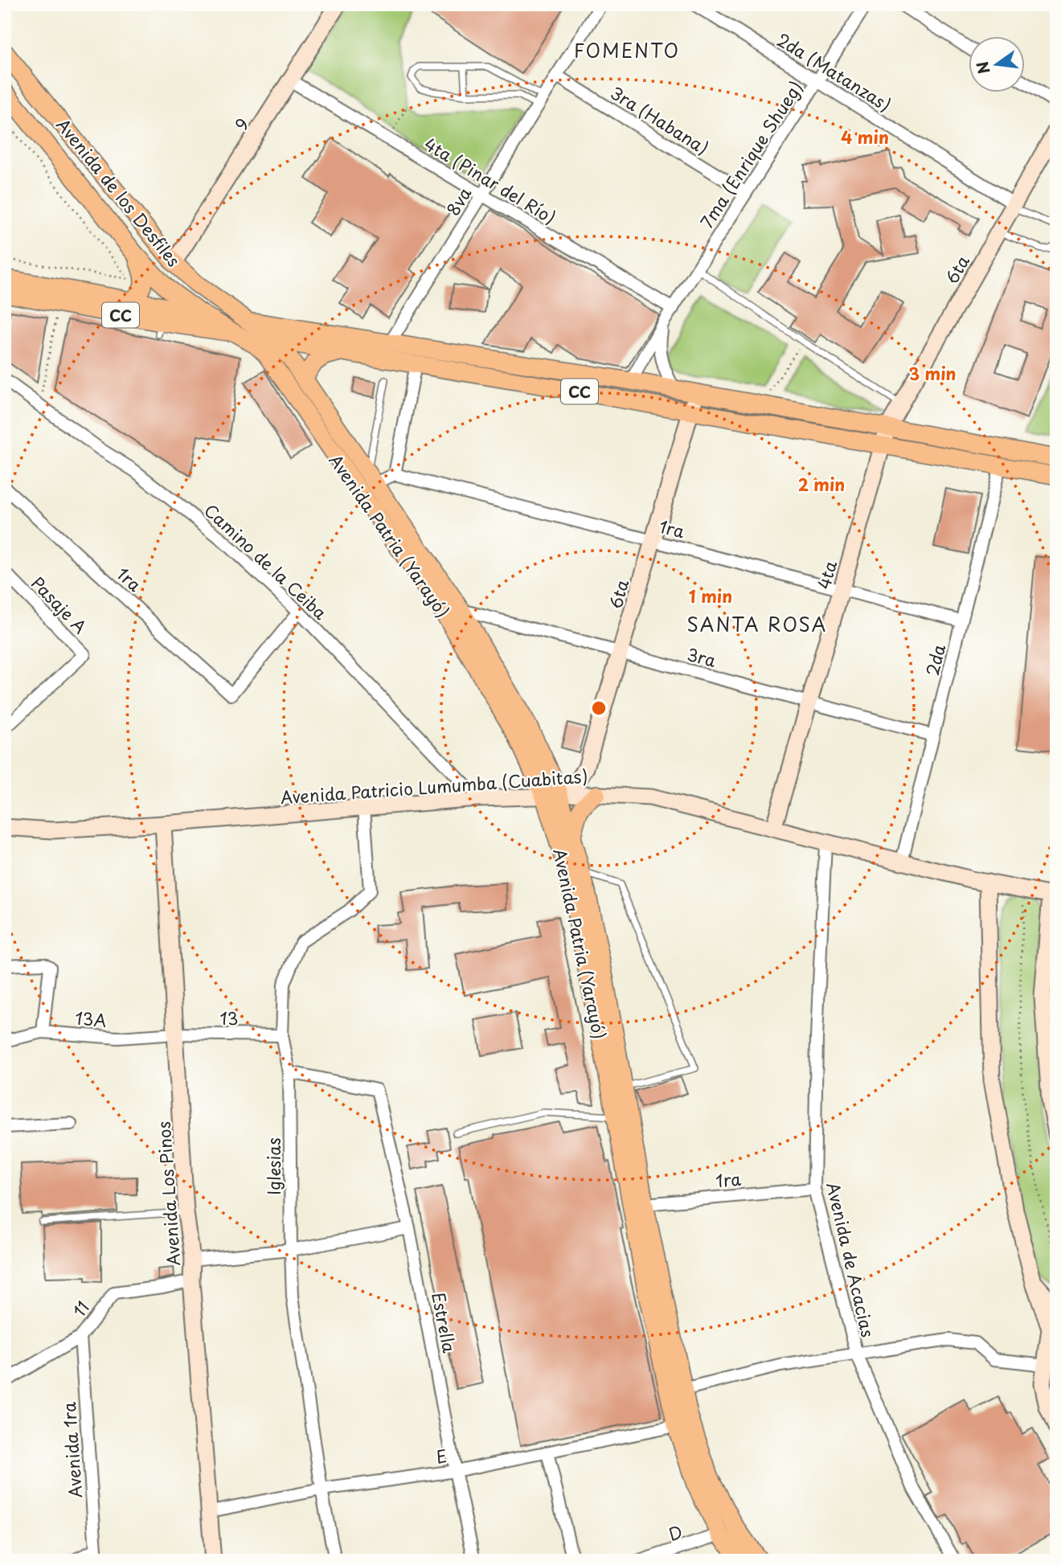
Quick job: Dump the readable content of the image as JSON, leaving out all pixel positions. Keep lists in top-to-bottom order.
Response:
{
  "streets": {
    "main road": ["Avenida de los Desfiles", "CC", "Avenida Patria (Yarayó)"],
    "street": [
      "2da (Matanzas)",
      "3ra (Habana)",
      "9",
      "7ma (Enrique Shueg)",
      "4ta (Pinar del Río)",
      "8va",
      "6ta",
      "1ra",
      "Camino de la Ceiba",
      "4ta",
      "Pasaje A",
      "3ra",
      "2da",
      "Avenida Patricio Lumumba (Cuabitas)",
      "13",
      "13A",
      "Iglesias",
      "Avenida Los Pinos",
      "Avenida de Acacias",
      "11",
      "Estrella",
      "Avenida 1ra",
      "E",
      "D"
    ]
  },
  "crossings": [
    ["2da (Matanzas)", "7ma (Enrique Shueg)"],
    ["2da (Matanzas)", "6ta"],
    ["3ra (Habana)", "7ma (Enrique Shueg)"],
    ["3ra (Habana)", "8va"],
    ["9", "4ta (Pinar del Río)"],
    ["9", "Avenida de los Desfiles"],
    ["7ma (Enrique Shueg)", "4ta (Pinar del Río)"],
    ["7ma (Enrique Shueg)", "CC"],
    ["4ta (Pinar del Río)", "8va"],
    ["Avenida de los Desfiles", "CC"],
    ["Avenida de los Desfiles", "Avenida Patria (Yarayó)"],
    ["8va", "CC"],
    ["6ta", "CC"],
    ["6ta", "1ra"],
    ["6ta", "Avenida Patria (Yarayó)"],
    ["6ta", "4ta"],
    ["6ta", "3ra"],
    ["6ta", "Avenida Patricio Lumumba (Cuabitas)"],
    ["CC", "Avenida Patria (Yarayó)"],
    ["CC", "4ta"],
    ["CC", "2da"],
    ["1ra", "Avenida Patria (Yarayó)"],
    ["1ra", "Camino de la Ceiba"],
    ["1ra", "4ta"],
    ["1ra", "2da"],
    ["1ra", "Avenida de Acacias"],
    ["Avenida Patria (Yarayó)", "3ra"],
    ["Avenida Patria (Yarayó)", "Avenida Patricio Lumumba (Cuabitas)"],
    ["Avenida Patria (Yarayó)", "E"],
    ["Avenida Patria (Yarayó)", "D"],
    ["Camino de la Ceiba", "Avenida Patricio Lumumba (Cuabitas)"],
    ["4ta", "3ra"],
    ["4ta", "Avenida Patricio Lumumba (Cuabitas)"],
    ["3ra", "2da"],
    ["2da", "Avenida Patricio Lumumba (Cuabitas)"],
    ["Avenida Patricio Lumumba (Cuabitas)", "Iglesias"],
    ["Avenida Patricio Lumumba (Cuabitas)", "Avenida Los Pinos"],
    ["Avenida Patricio Lumumba (Cuabitas)", "Avenida de Acacias"],
    ["13", "13A"],
    ["13", "Iglesias"],
    ["13", "Avenida Los Pinos"],
    ["13A", "Avenida Los Pinos"],
    ["Iglesias", "Estrella"],
    ["Iglesias", "E"],
    ["Avenida Los Pinos", "11"],
    ["Avenida Los Pinos", "E"],
    ["11", "Avenida 1ra"],
    ["Estrella", "E"]
  ],
  "districts": ["FOMENTO", "SANTA ROSA"],
  "north": "left",
  "rings": [
    "4 min",
    "3 min",
    "2 min",
    "1 min"
  ]
}
